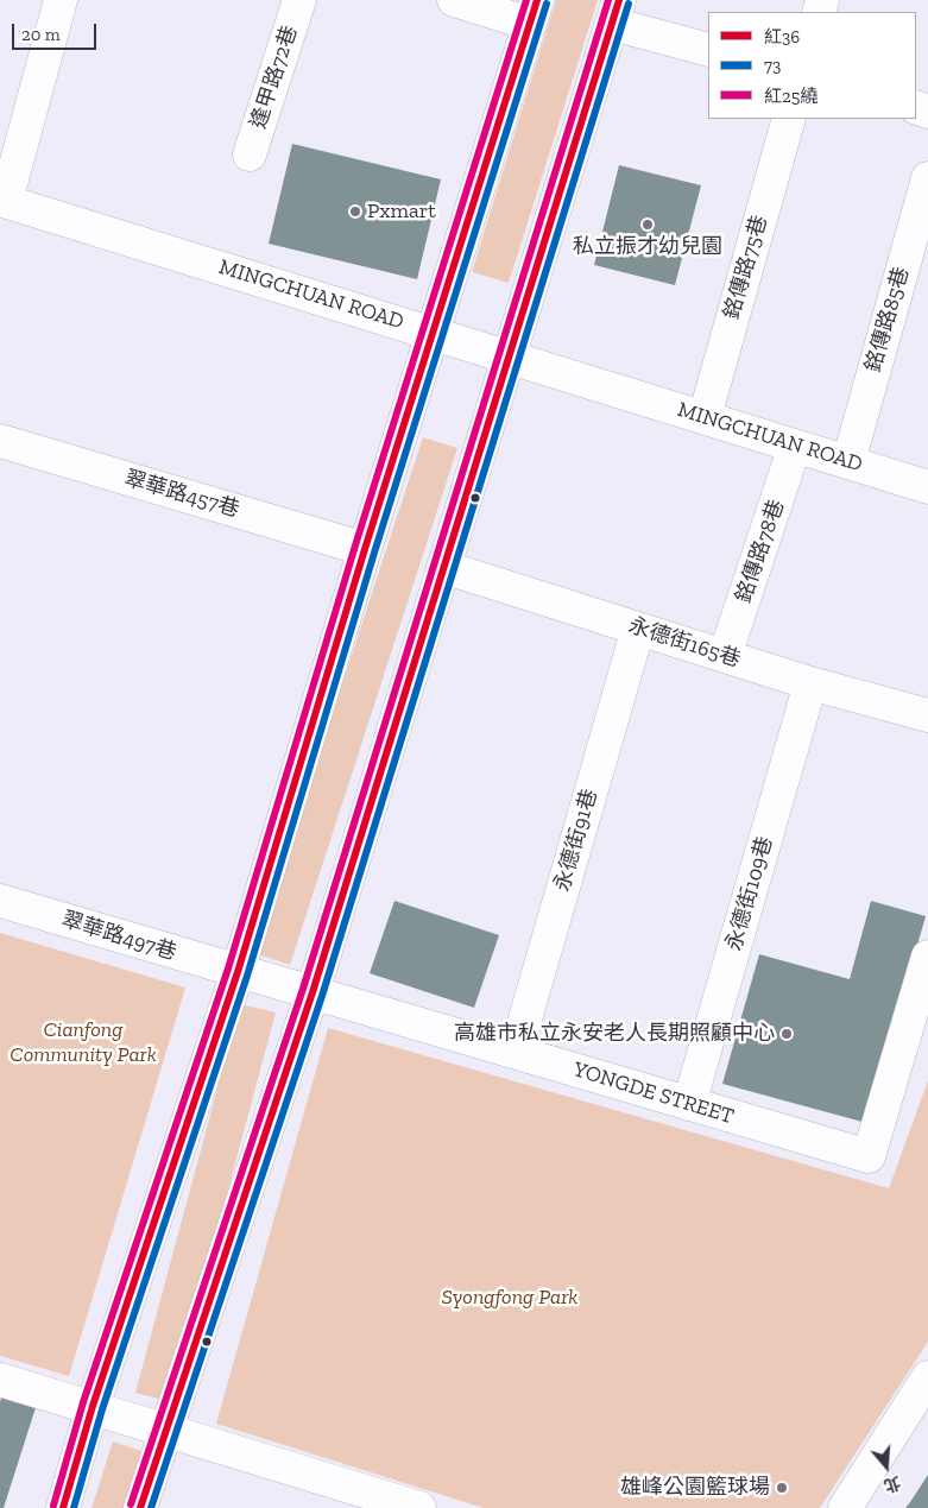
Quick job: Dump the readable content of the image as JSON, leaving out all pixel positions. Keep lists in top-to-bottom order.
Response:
{
  "streets": {
    "street": [
      "逢甲路72巷",
      "銘傳路75巷",
      "MINGCHUAN ROAD",
      "銘傳路85巷",
      "翠華路457巷",
      "銘傳路78巷",
      "永德街165巷",
      "永德街91巷",
      "永德街109巷",
      "翠華路497巷",
      "YONGDE STREET"
    ]
  },
  "crossings": [
    ["銘傳路75巷", "MINGCHUAN ROAD"],
    ["MINGCHUAN ROAD", "銘傳路85巷"],
    ["MINGCHUAN ROAD", "銘傳路78巷"],
    ["銘傳路78巷", "永德街165巷"],
    ["永德街165巷", "永德街91巷"],
    ["永德街165巷", "永德街109巷"],
    ["永德街91巷", "YONGDE STREET"],
    ["永德街109巷", "YONGDE STREET"],
    ["翠華路497巷", "YONGDE STREET"]
  ],
  "parks": ["Cianfong Community Park", "Syongfong Park"],
  "places": [
    "Pxmart",
    "私立振才幼兒園",
    "高雄市私立永安老人長期照顧中心",
    "雄峰公園籃球場"
  ],
  "lines": ["transit line 紅36", "transit line 紅25繞", "transit line 73"],
  "legend": ["紅36", "73", "紅25繞"],
  "scale_bar": "20 m",
  "north": "bottom"
}
